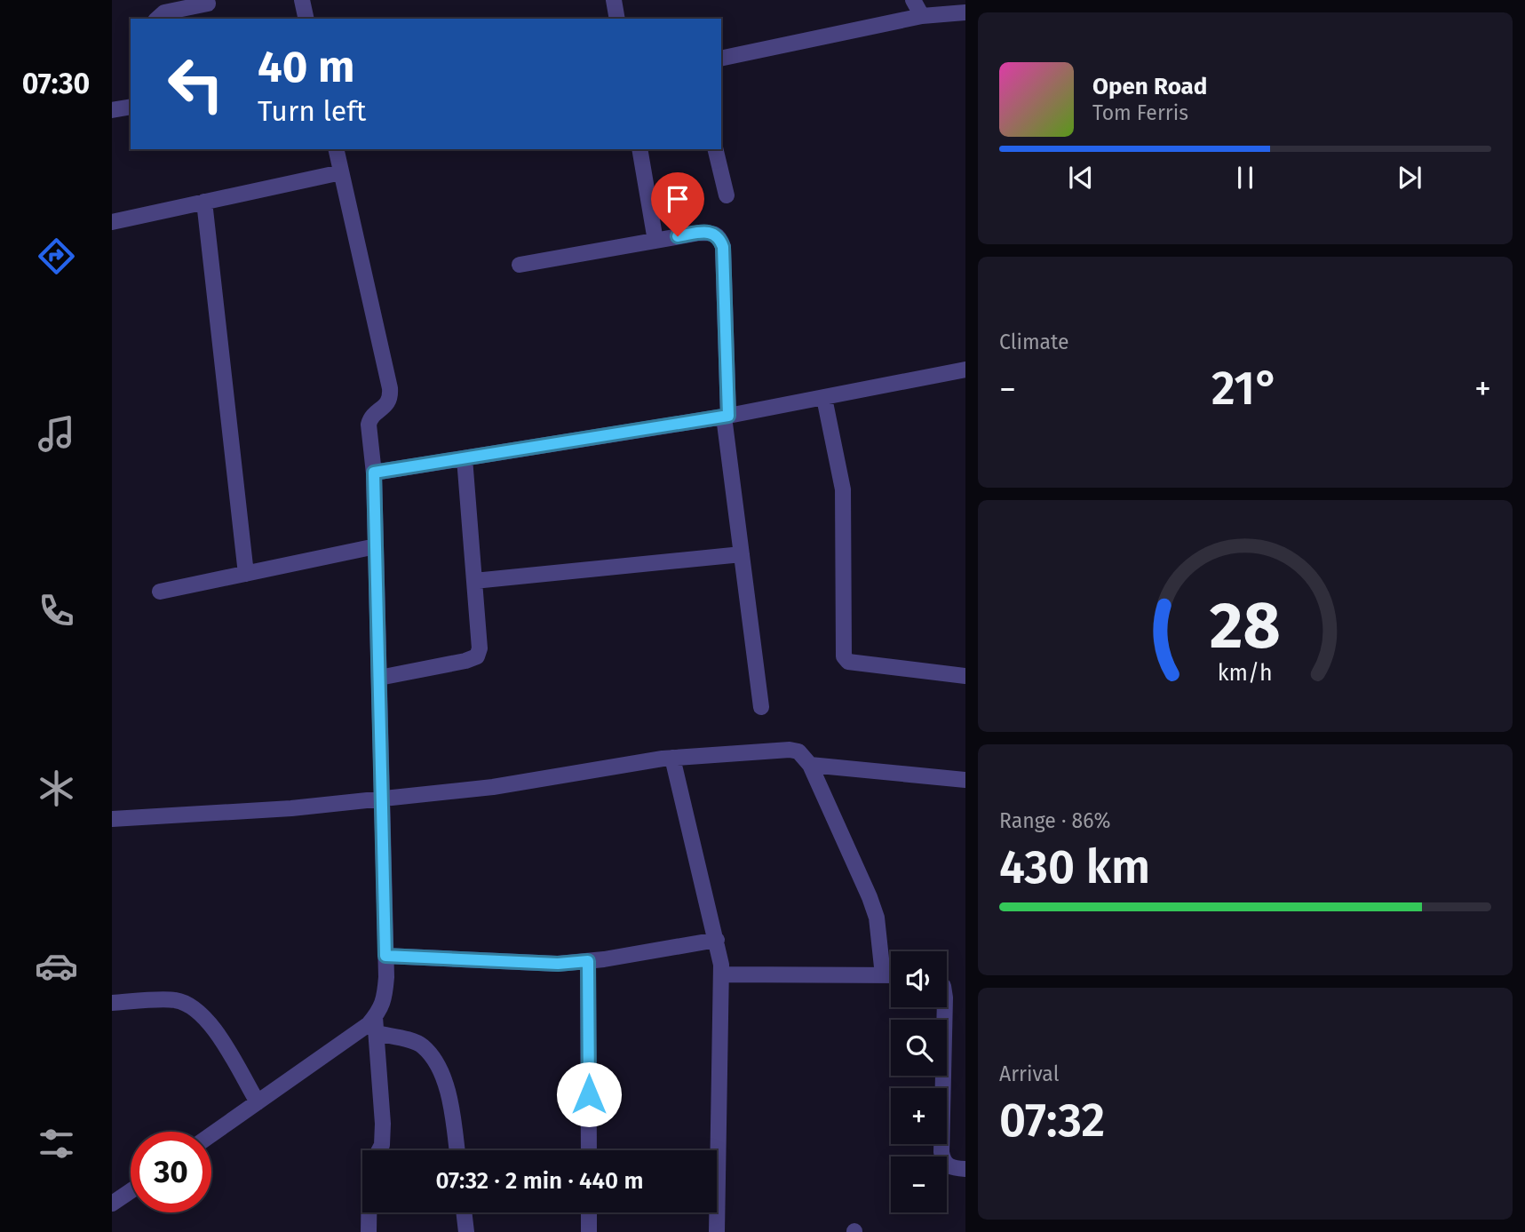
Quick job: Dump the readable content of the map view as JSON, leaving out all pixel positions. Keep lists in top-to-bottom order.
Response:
{
  "page": {
    "tabs": "07:30",
    "turn": ["40 m", "Turn left"],
    "song": ["Open Road", "Tom Ferris"],
    "tile": [
      "Climate",
      ["Range · 86%", "430 km"],
      ["Arrival", "07:32"]
    ],
    "heat": ["−", "21°", "+"],
    "map_buttons": ["+", "−"],
    "limit": "30",
    "trip": "07:32 · 2 min · 440 m",
    "gauge": ["28", "km/h"]
  }
}
